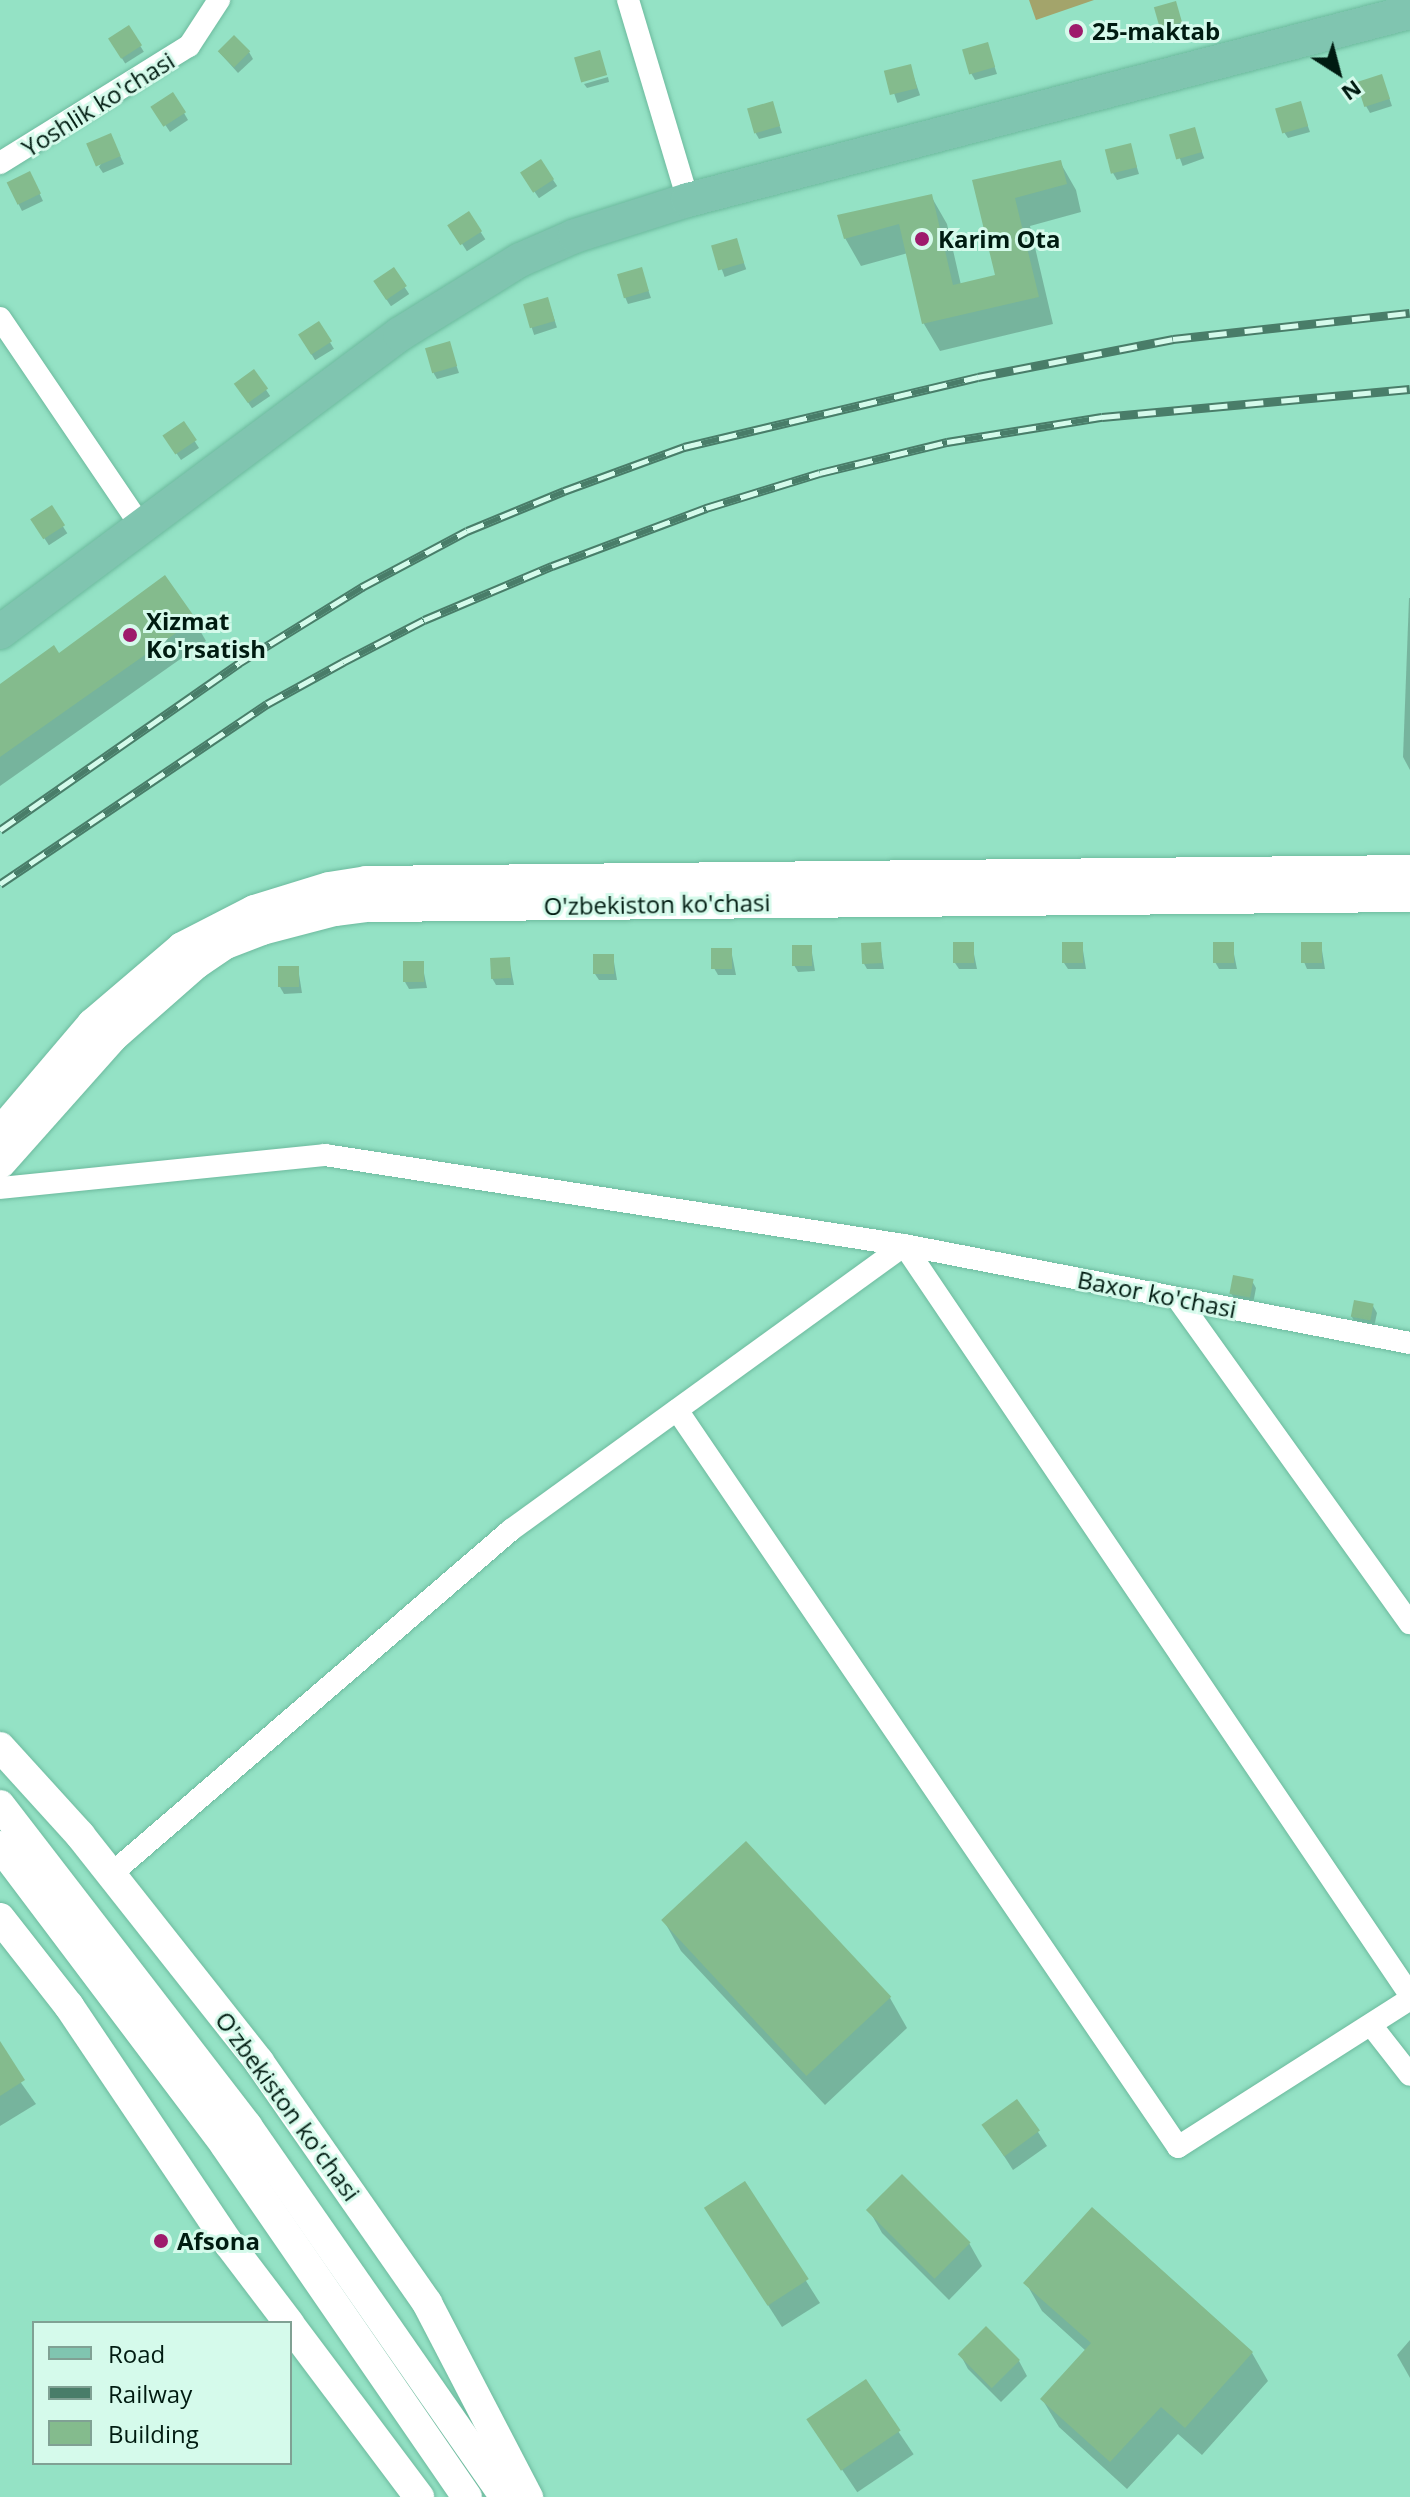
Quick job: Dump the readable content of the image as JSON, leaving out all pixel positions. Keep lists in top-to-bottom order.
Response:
{
  "streets": {
    "main road": ["O'zbekiston ko'chasi"],
    "street": ["Yoshlik ko'chasi", "Baxor ko'chasi"]
  },
  "places": [
    "25-maktab",
    "Karim Ota",
    "Xizmat Ko'rsatish",
    "Afsona"
  ],
  "legend": ["Road", "Railway", "Building"],
  "north": "bottom right"
}
